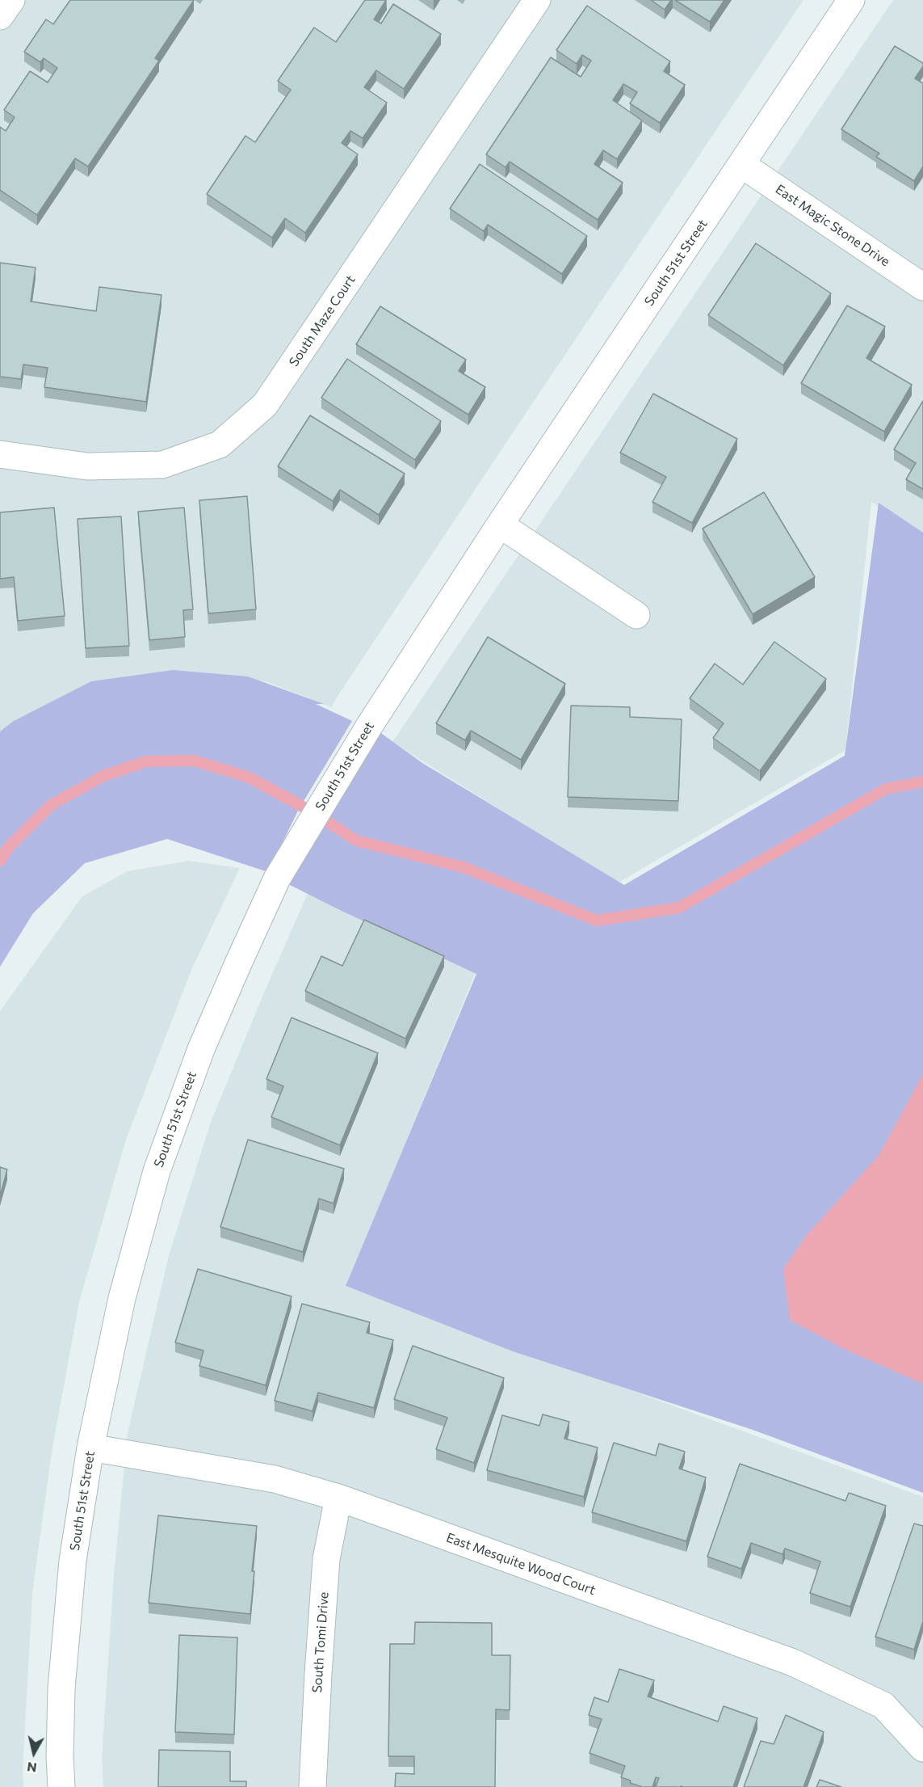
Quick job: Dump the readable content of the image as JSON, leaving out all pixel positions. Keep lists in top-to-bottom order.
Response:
{
  "streets": {
    "street": [
      "East Magic Stone Drive",
      "South 51st Street",
      "South Maze Court",
      "East Mesquite Wood Court",
      "South Tomi Drive"
    ]
  },
  "crossings": [
    ["East Magic Stone Drive", "South 51st Street"],
    ["South 51st Street", "East Mesquite Wood Court"],
    ["East Mesquite Wood Court", "South Tomi Drive"]
  ],
  "north": "bottom"
}
